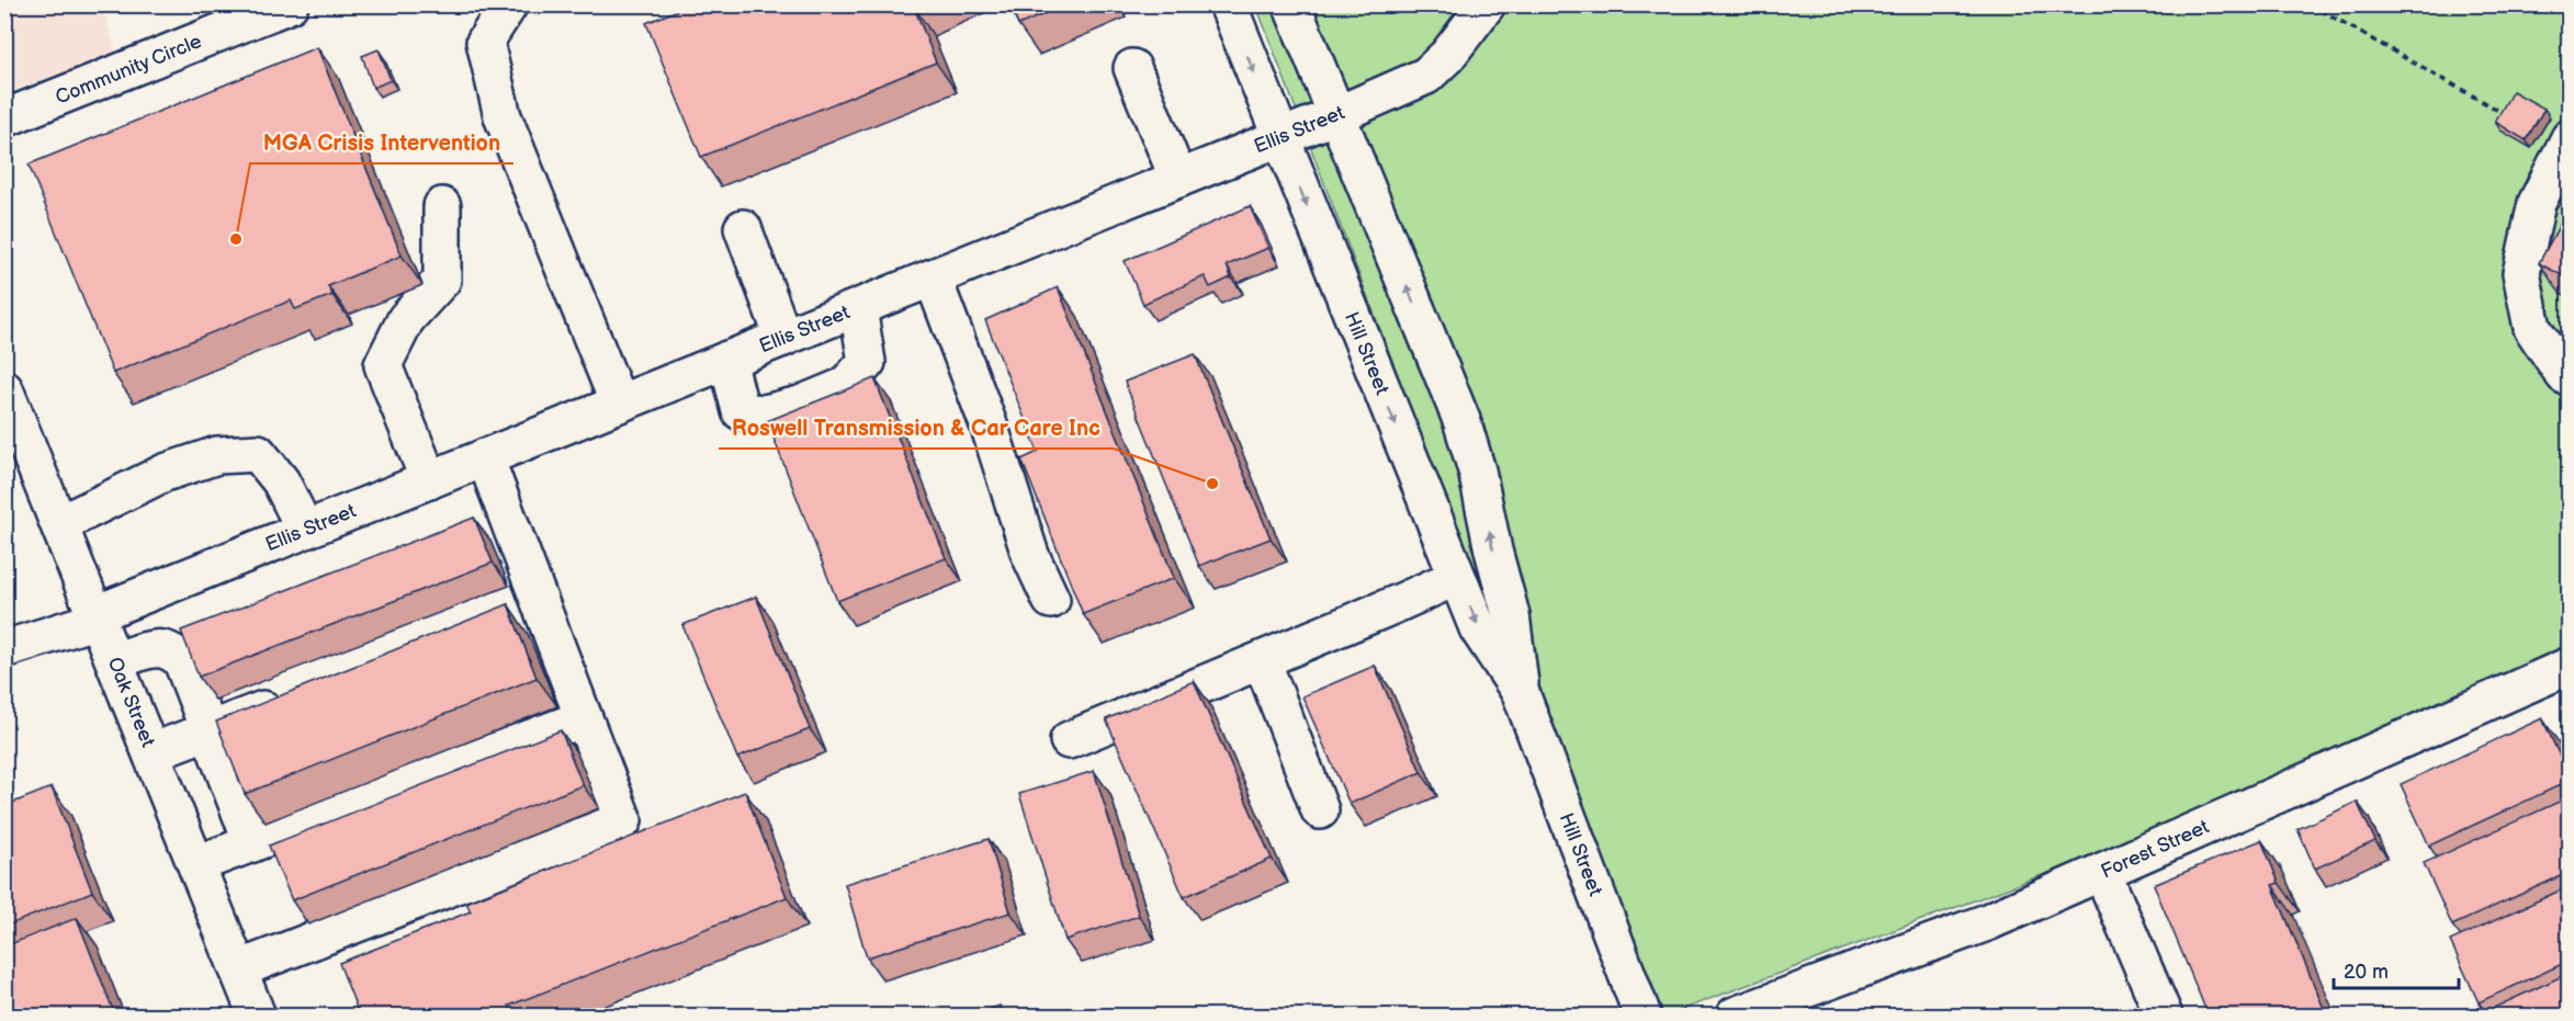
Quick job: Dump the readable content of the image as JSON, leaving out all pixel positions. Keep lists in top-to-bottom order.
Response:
{
  "streets": {
    "street": [
      "Community Circle",
      "Ellis Street",
      "Hill Street",
      "Oak Street",
      "Forest Street"
    ]
  },
  "crossings": [
    ["Ellis Street", "Hill Street"],
    ["Ellis Street", "Oak Street"]
  ],
  "places": ["MGA Crisis Intervention", "Roswell Transmission & Car Care Inc"],
  "scale_bar": "20 m"
}
